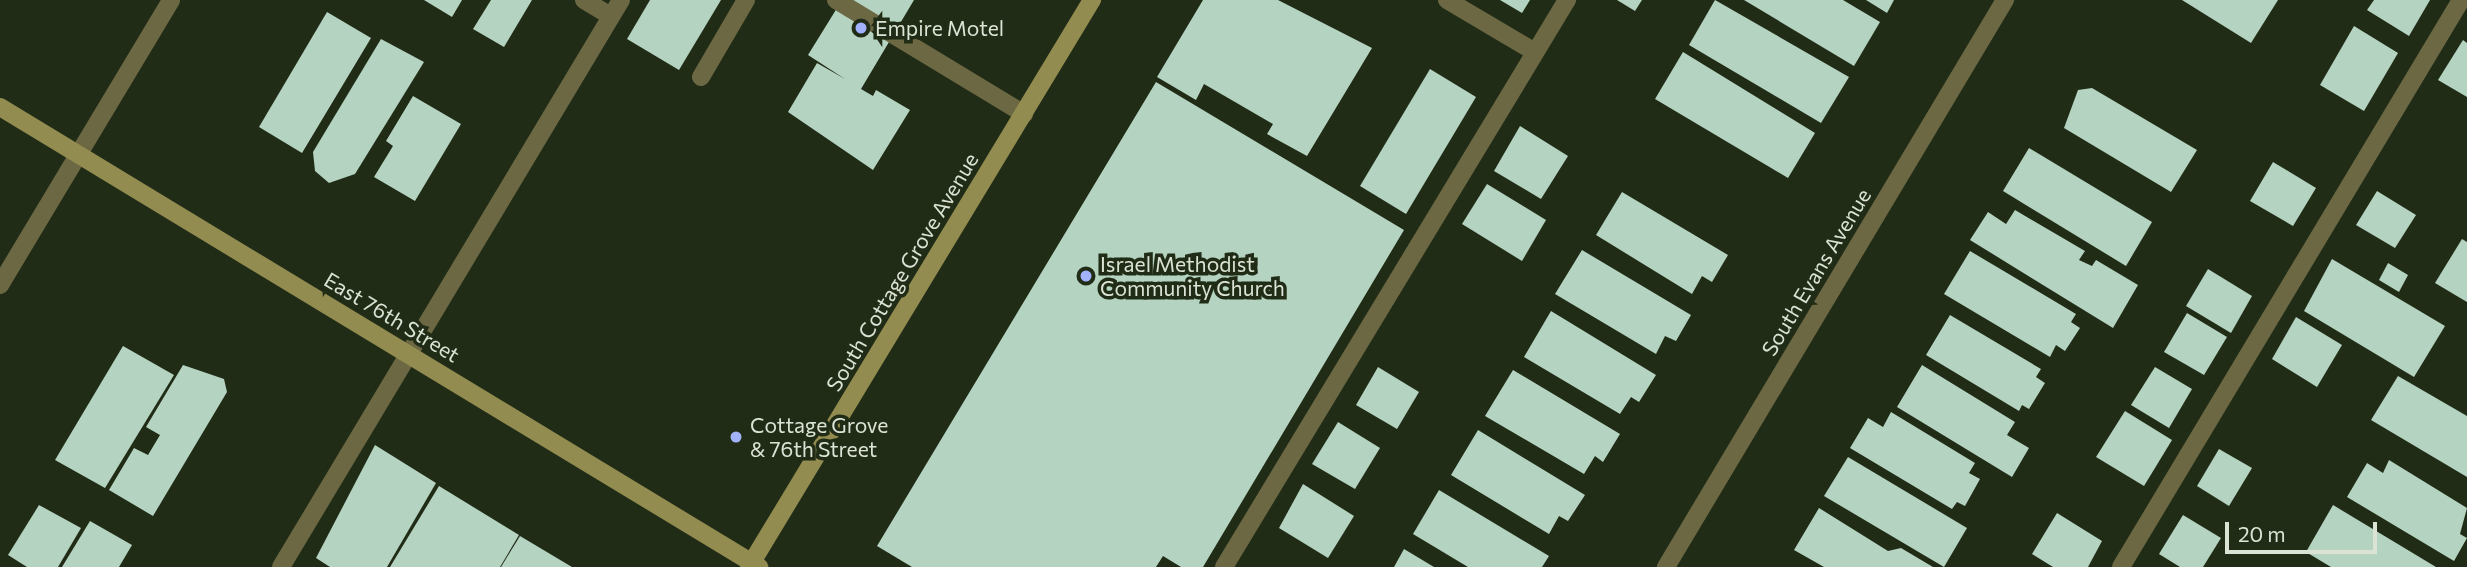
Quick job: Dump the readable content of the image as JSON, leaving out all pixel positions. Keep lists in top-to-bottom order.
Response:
{
  "streets": {
    "street": ["South Cottage Grove Avenue", "South Evans Avenue", "East 76th Street"]
  },
  "crossings": [
    ["South Cottage Grove Avenue", "East 76th Street"]
  ],
  "places": ["Empire Motel", "Israel Methodist Community Church", "Cottage Grove & 76th Street"],
  "scale_bar": "20 m"
}
